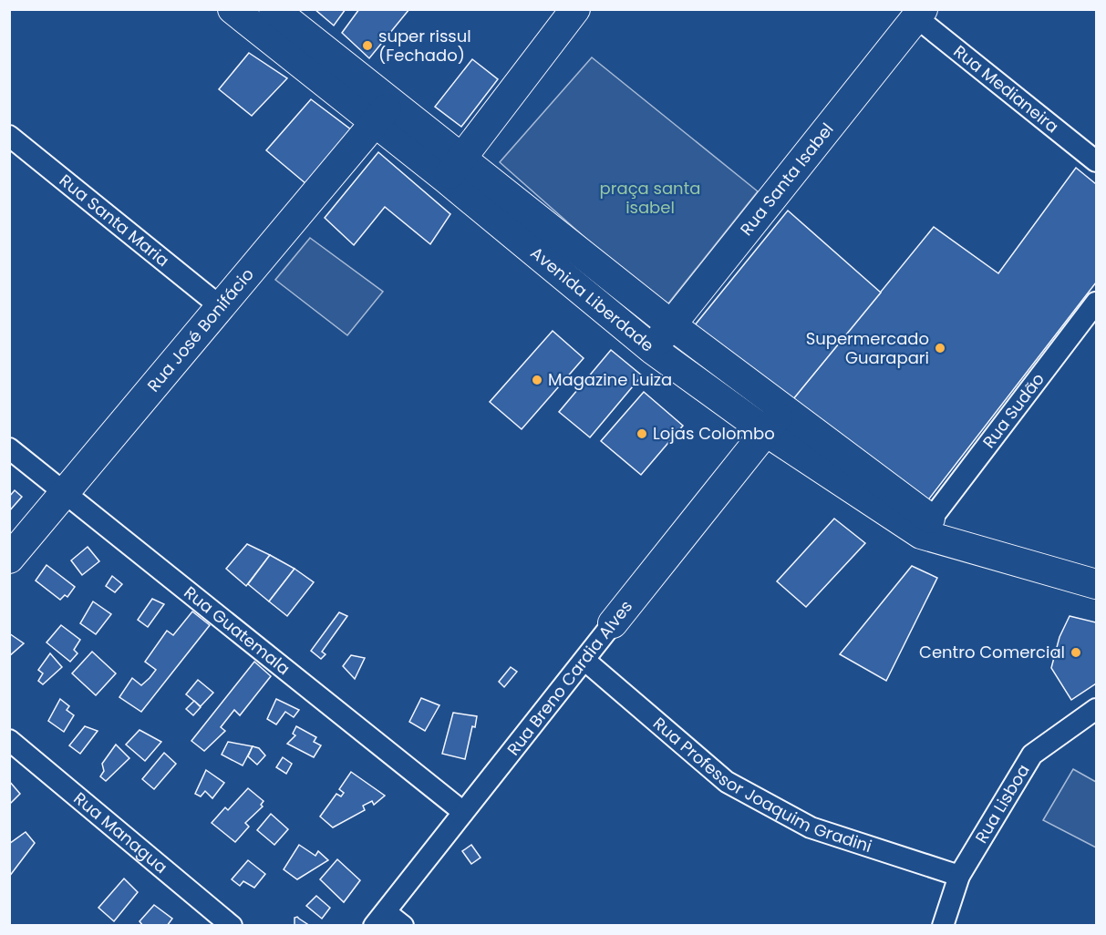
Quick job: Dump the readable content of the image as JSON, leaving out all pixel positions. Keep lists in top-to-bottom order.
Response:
{
  "streets": {
    "main road": [
      "Rua Santa Isabel",
      "Avenida Liberdade",
      "Rua José Bonifácio",
      "Rua Breno Cardia Alves"
    ],
    "street": [
      "Rua Medianeira",
      "Rua Santa Maria",
      "Rua Sudão",
      "Rua Guatemala",
      "Rua Professor Joaquim Gradini",
      "Rua Lisboa",
      "Rua Managua"
    ]
  },
  "crossings": [
    ["Rua Medianeira", "Rua Santa Isabel"],
    ["Rua Santa Isabel", "Avenida Liberdade"],
    ["Rua Santa Maria", "Rua José Bonifácio"],
    ["Avenida Liberdade", "Rua José Bonifácio"],
    ["Avenida Liberdade", "Rua Sudão"],
    ["Avenida Liberdade", "Rua Breno Cardia Alves"],
    ["Rua José Bonifácio", "Rua Guatemala"],
    ["Rua Guatemala", "Rua Breno Cardia Alves"],
    ["Rua Breno Cardia Alves", "Rua Professor Joaquim Gradini"],
    ["Rua Professor Joaquim Gradini", "Rua Lisboa"]
  ],
  "parks": ["praça santa isabel"],
  "places": [
    "super rissul (Fechado)",
    "Supermercado Guarapari",
    "Magazine Luiza",
    "Lojas Colombo",
    "Centro Comercial"
  ]
}
